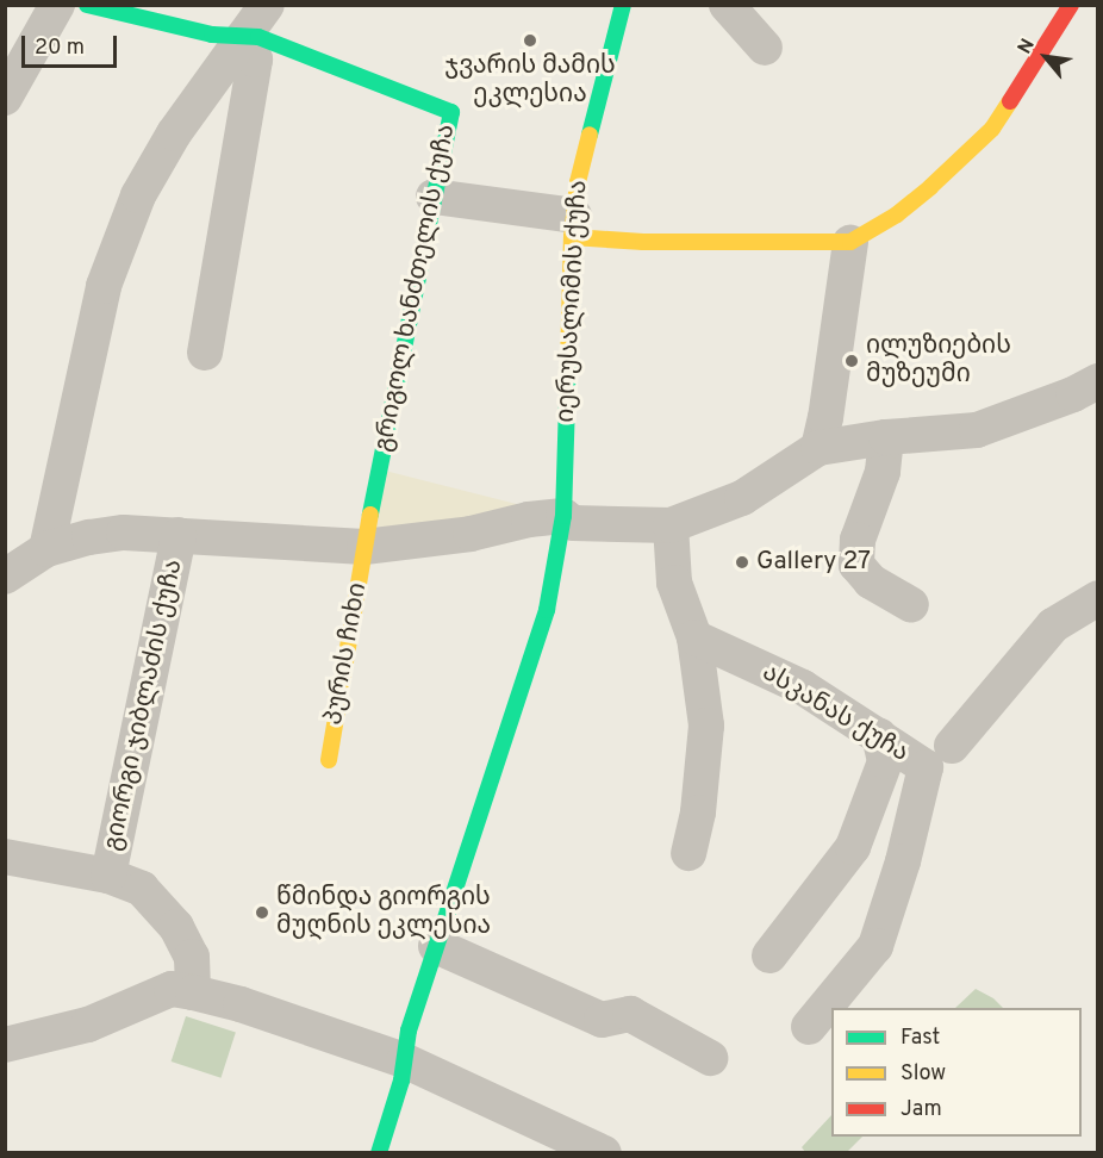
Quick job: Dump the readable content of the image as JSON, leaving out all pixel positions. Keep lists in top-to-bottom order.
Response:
{
  "streets": {
    "street": [
      "გრიგოლ ხანძთელის ქუჩა",
      "იერუსალიმის ქუჩა",
      "პურის ჩიხი",
      "გიორგი ჯიბლაძის ქუჩა",
      "ასკანას ქუჩა"
    ]
  },
  "crossings": [
    ["გრიგოლ ხანძთელის ქუჩა", "პურის ჩიხი"]
  ],
  "places": [
    "ჯვარის მამის ეკლესია",
    "ილუზიების მუზეუმი",
    "Gallery 27",
    "წმინდა გიორგის მუღნის ეკლესია"
  ],
  "legend": ["Fast", "Slow", "Jam"],
  "scale_bar": "20 m",
  "north": "top left"
}
